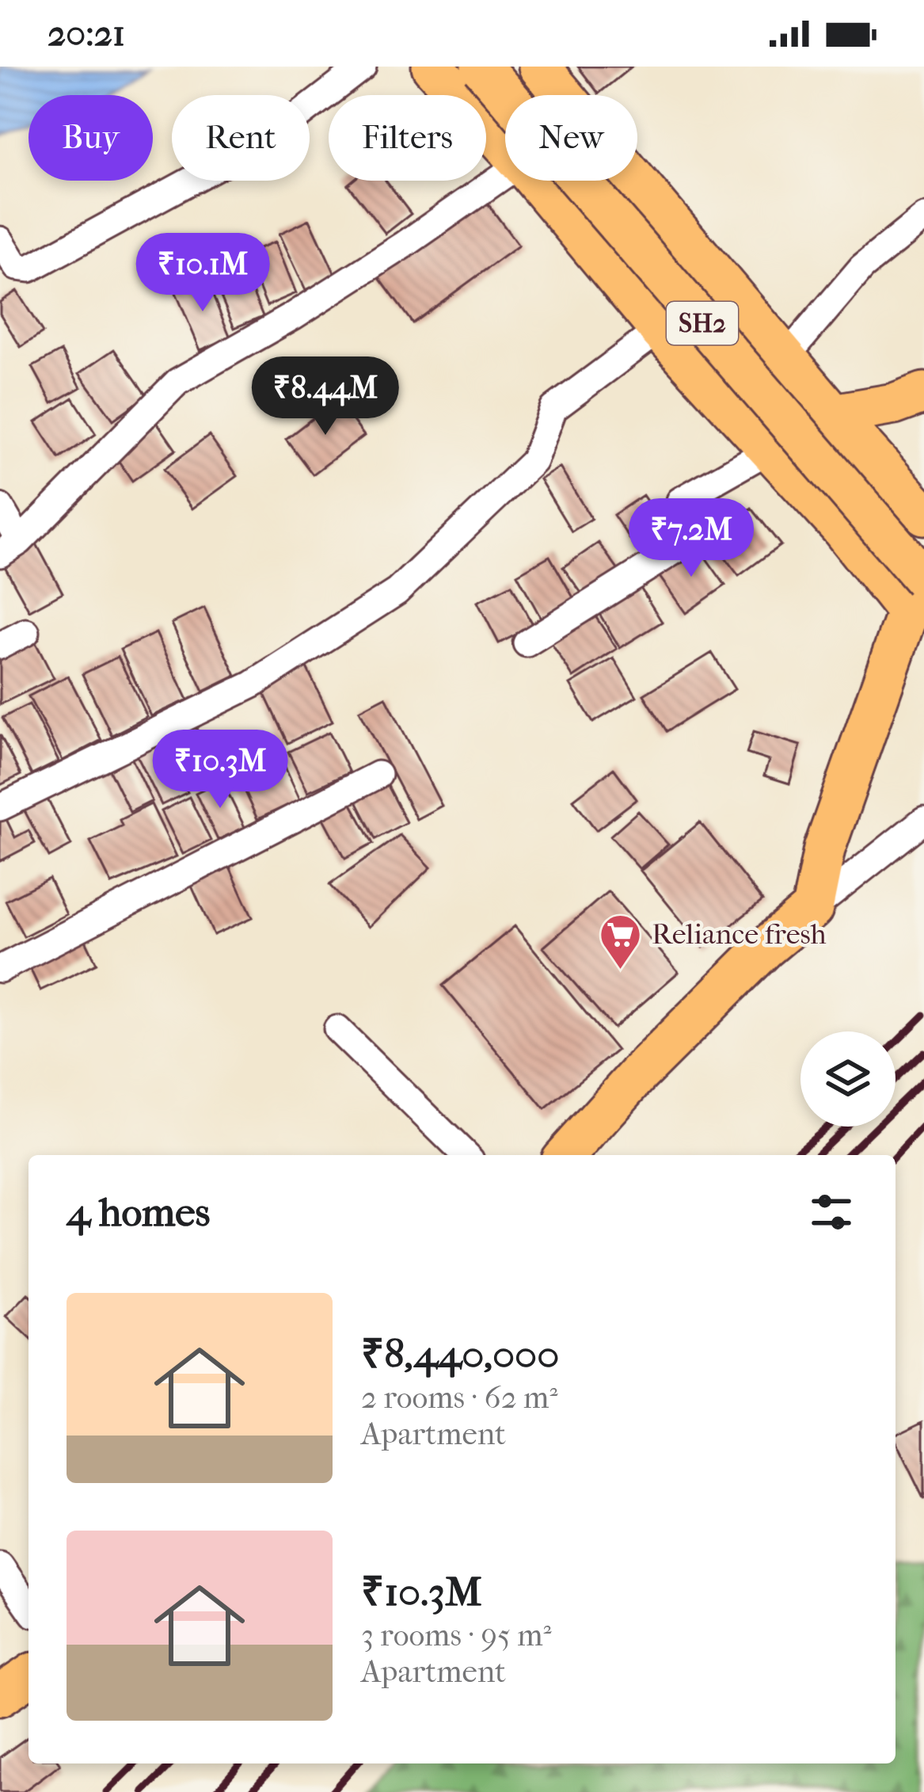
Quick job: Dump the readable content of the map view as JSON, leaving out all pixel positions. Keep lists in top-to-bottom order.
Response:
{
  "streets": {
    "main road": ["SH2"]
  },
  "places": {
    "supermarket": ["Reliance fresh"]
  },
  "page": {
    "status": "20:21",
    "chip": [
      "Buy",
      "Rent",
      "Filters",
      "New"
    ],
    "price": [
      "₹10.1M",
      "₹8.44M",
      "₹7.2M",
      "₹10.3M"
    ],
    "heading": "4 homes",
    "list": [
      {
        "name": "₹8,440,000",
        "note": "2 rooms · 62 m² · Apartment"
      },
      {
        "name": "₹10.3M",
        "note": "3 rooms · 95 m² · Apartment"
      }
    ]
  }
}
